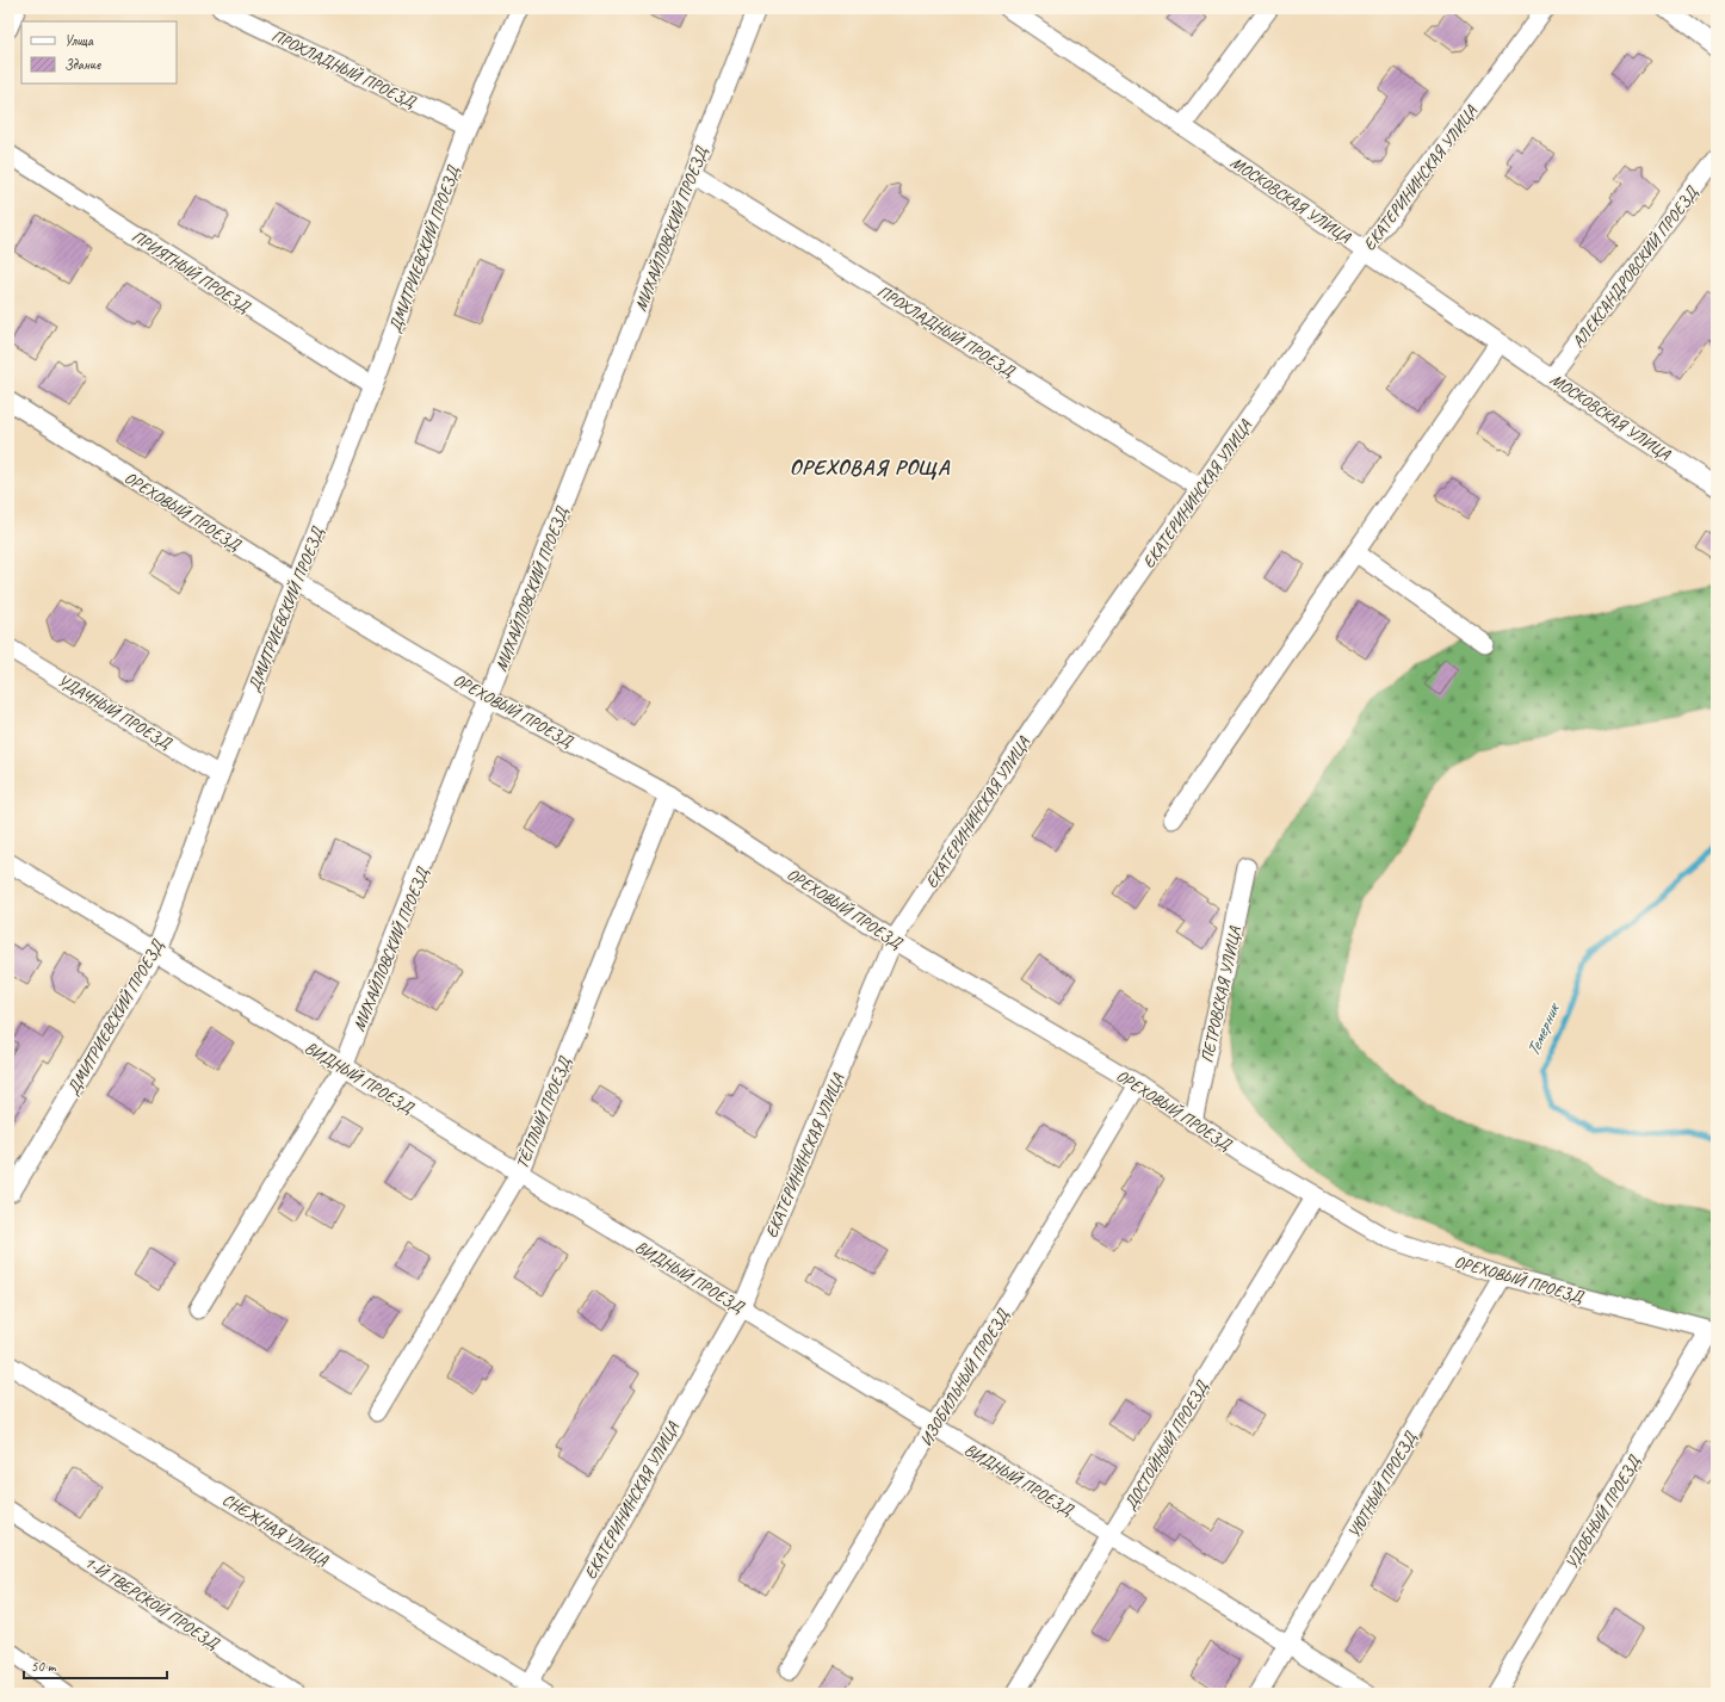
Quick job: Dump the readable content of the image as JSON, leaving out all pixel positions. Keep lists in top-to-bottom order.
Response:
{
  "streets": {
    "street": [
      "ПРОХЛАДНЫЙ ПРОЕЗД",
      "ЕКАТЕРИНИНСКАЯ УЛИЦА",
      "МОСКОВСКАЯ УЛИЦА",
      "МИХАЙЛОВСКИЙ ПРОЕЗД",
      "ДМИТРИЕВСКИЙ ПРОЕЗД",
      "АЛЕКСАНДРОВСКИЙ ПРОЕЗД",
      "ПРИЯТНЫЙ ПРОЕЗД",
      "ОРЕХОВЫЙ ПРОЕЗД",
      "УДАЧНЫЙ ПРОЕЗД",
      "ПЕТРОВСКАЯ УЛИЦА",
      "ВИДНЫЙ ПРОЕЗД",
      "ТЁПЛЫЙ ПРОЕЗД",
      "ИЗОБИЛЬНЫЙ ПРОЕЗД",
      "ДОСТОЙНЫЙ ПРОЕЗД",
      "УЮТНЫЙ ПРОЕЗД",
      "УДОБНЫЙ ПРОЕЗД",
      "СНЕЖНАЯ УЛИЦА",
      "1-Й ТВЕРСКОЙ ПРОЕЗД"
    ]
  },
  "crossings": [
    ["ПРОХЛАДНЫЙ ПРОЕЗД", "ЕКАТЕРИНИНСКАЯ УЛИЦА"],
    ["ПРОХЛАДНЫЙ ПРОЕЗД", "МИХАЙЛОВСКИЙ ПРОЕЗД"],
    ["ПРОХЛАДНЫЙ ПРОЕЗД", "ДМИТРИЕВСКИЙ ПРОЕЗД"],
    ["ЕКАТЕРИНИНСКАЯ УЛИЦА", "МОСКОВСКАЯ УЛИЦА"],
    ["ЕКАТЕРИНИНСКАЯ УЛИЦА", "ОРЕХОВЫЙ ПРОЕЗД"],
    ["ЕКАТЕРИНИНСКАЯ УЛИЦА", "ВИДНЫЙ ПРОЕЗД"],
    ["ЕКАТЕРИНИНСКАЯ УЛИЦА", "СНЕЖНАЯ УЛИЦА"],
    ["МОСКОВСКАЯ УЛИЦА", "АЛЕКСАНДРОВСКИЙ ПРОЕЗД"],
    ["МИХАЙЛОВСКИЙ ПРОЕЗД", "ОРЕХОВЫЙ ПРОЕЗД"],
    ["МИХАЙЛОВСКИЙ ПРОЕЗД", "ВИДНЫЙ ПРОЕЗД"],
    ["ДМИТРИЕВСКИЙ ПРОЕЗД", "ПРИЯТНЫЙ ПРОЕЗД"],
    ["ДМИТРИЕВСКИЙ ПРОЕЗД", "ОРЕХОВЫЙ ПРОЕЗД"],
    ["ДМИТРИЕВСКИЙ ПРОЕЗД", "УДАЧНЫЙ ПРОЕЗД"],
    ["ДМИТРИЕВСКИЙ ПРОЕЗД", "ВИДНЫЙ ПРОЕЗД"],
    ["ОРЕХОВЫЙ ПРОЕЗД", "ПЕТРОВСКАЯ УЛИЦА"],
    ["ОРЕХОВЫЙ ПРОЕЗД", "ТЁПЛЫЙ ПРОЕЗД"],
    ["ОРЕХОВЫЙ ПРОЕЗД", "ИЗОБИЛЬНЫЙ ПРОЕЗД"],
    ["ОРЕХОВЫЙ ПРОЕЗД", "ДОСТОЙНЫЙ ПРОЕЗД"],
    ["ОРЕХОВЫЙ ПРОЕЗД", "УЮТНЫЙ ПРОЕЗД"],
    ["ОРЕХОВЫЙ ПРОЕЗД", "УДОБНЫЙ ПРОЕЗД"],
    ["ВИДНЫЙ ПРОЕЗД", "ТЁПЛЫЙ ПРОЕЗД"],
    ["ВИДНЫЙ ПРОЕЗД", "ИЗОБИЛЬНЫЙ ПРОЕЗД"],
    ["ВИДНЫЙ ПРОЕЗД", "ДОСТОЙНЫЙ ПРОЕЗД"],
    ["ВИДНЫЙ ПРОЕЗД", "УЮТНЫЙ ПРОЕЗД"]
  ],
  "districts": ["ОРЕХОВАЯ РОЩА"],
  "water": ["Темерник"],
  "legend": ["Улица", "Здание"],
  "scale_bar": "50 m"
}
